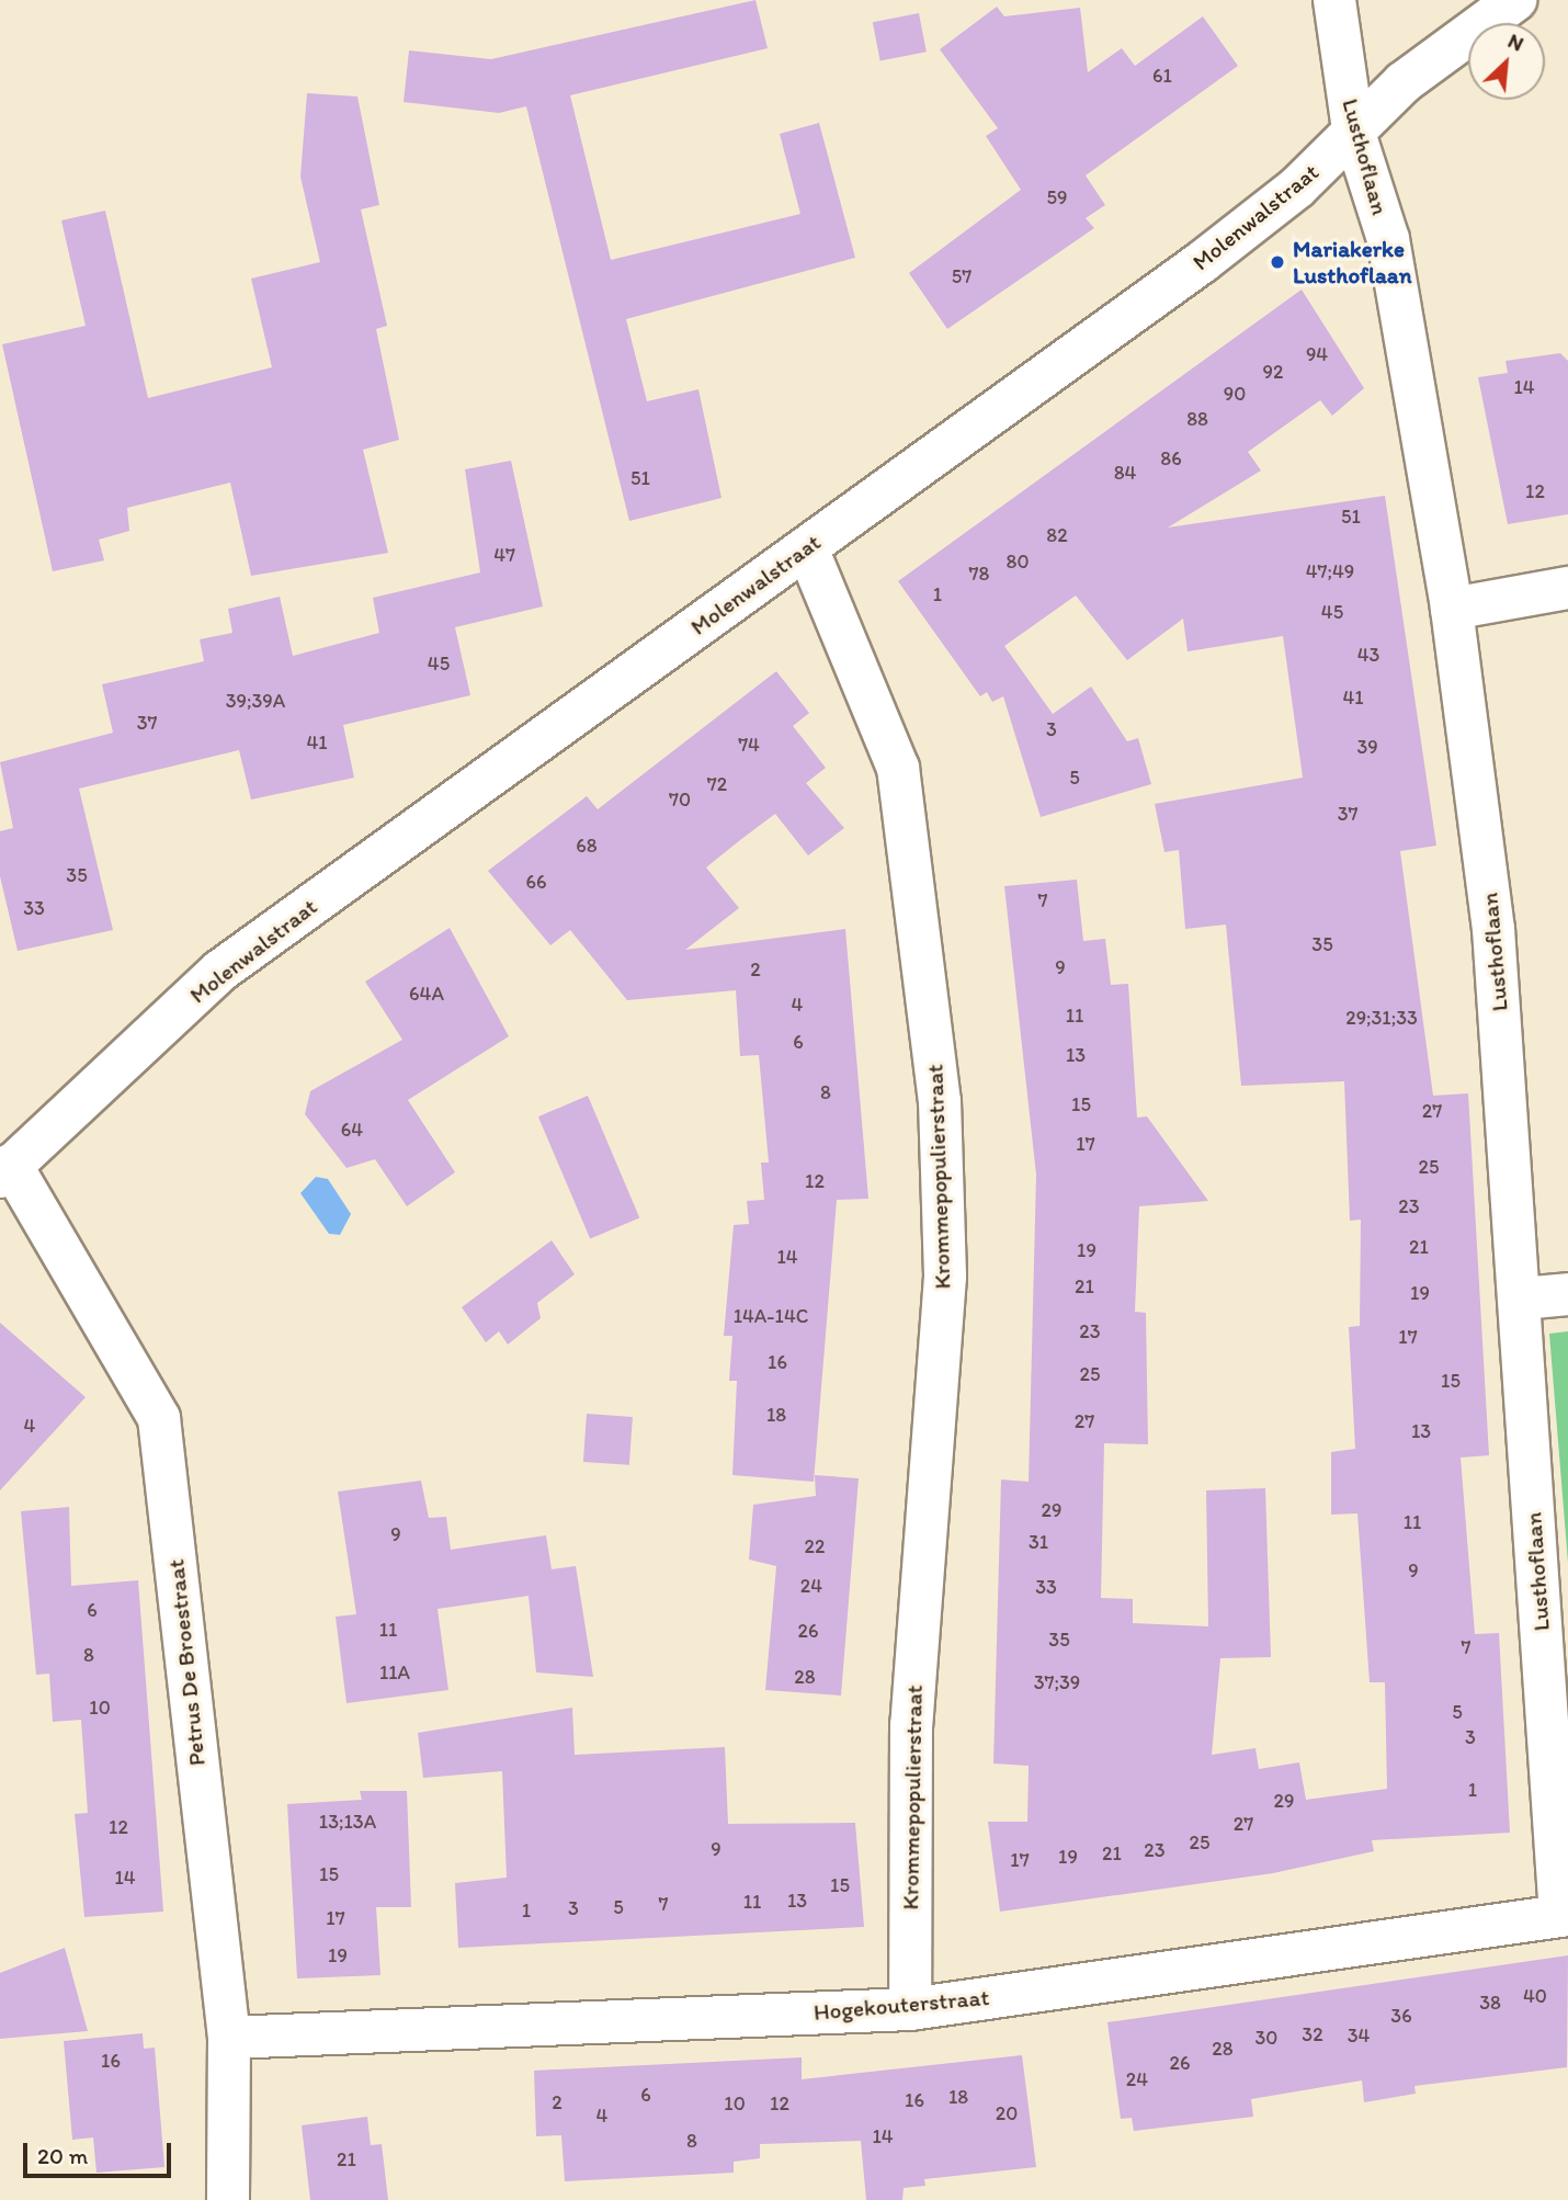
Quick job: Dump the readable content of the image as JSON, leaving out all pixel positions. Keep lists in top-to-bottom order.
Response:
{
  "streets": {
    "street": [
      "Lusthoflaan",
      "Molenwalstraat",
      "Krommepopulierstraat",
      "Petrus De Broestraat",
      "Hogekouterstraat"
    ]
  },
  "crossings": [
    ["Lusthoflaan", "Molenwalstraat"],
    ["Lusthoflaan", "Hogekouterstraat"],
    ["Molenwalstraat", "Krommepopulierstraat"],
    ["Molenwalstraat", "Petrus De Broestraat"],
    ["Krommepopulierstraat", "Hogekouterstraat"],
    ["Petrus De Broestraat", "Hogekouterstraat"]
  ],
  "places": ["Mariakerke Lusthoflaan"],
  "house_numbers": [
    "61",
    "59",
    "57",
    "94",
    "92",
    "14",
    "90",
    "88",
    "86",
    "84",
    "51",
    "12",
    "51",
    "82",
    "47",
    "80",
    "47;49",
    "78",
    "1",
    "45",
    "43",
    "45",
    "41",
    "39;39A",
    "37",
    "3",
    "41",
    "74",
    "39",
    "5",
    "72",
    "70",
    "37",
    "68",
    "35",
    "66",
    "7",
    "33",
    "35",
    "9",
    "2",
    "64A",
    "4",
    "11",
    "29;31;33",
    "6",
    "13",
    "8",
    "15",
    "27",
    "64",
    "17",
    "25",
    "12",
    "23",
    "21",
    "19",
    "14",
    "21",
    "19",
    "14A-14C",
    "23",
    "17",
    "16",
    "25",
    "15",
    "18",
    "27",
    "4",
    "13",
    "29",
    "11",
    "9",
    "31",
    "22",
    "9",
    "24",
    "33",
    "6",
    "11",
    "26",
    "35",
    "7",
    "8",
    "11A",
    "28",
    "37;39",
    "10",
    "5",
    "3",
    "1",
    "29",
    "13;13A",
    "27",
    "12",
    "25",
    "9",
    "23",
    "21",
    "19",
    "17",
    "15",
    "14",
    "15",
    "13",
    "11",
    "7",
    "5",
    "3",
    "1",
    "17",
    "19",
    "40",
    "38",
    "36",
    "32",
    "34",
    "30",
    "28",
    "16",
    "26",
    "24",
    "6",
    "18",
    "16",
    "2",
    "10",
    "12",
    "20",
    "4",
    "14",
    "8",
    "21"
  ],
  "scale_bar": "20 m",
  "north": "top right"
}
